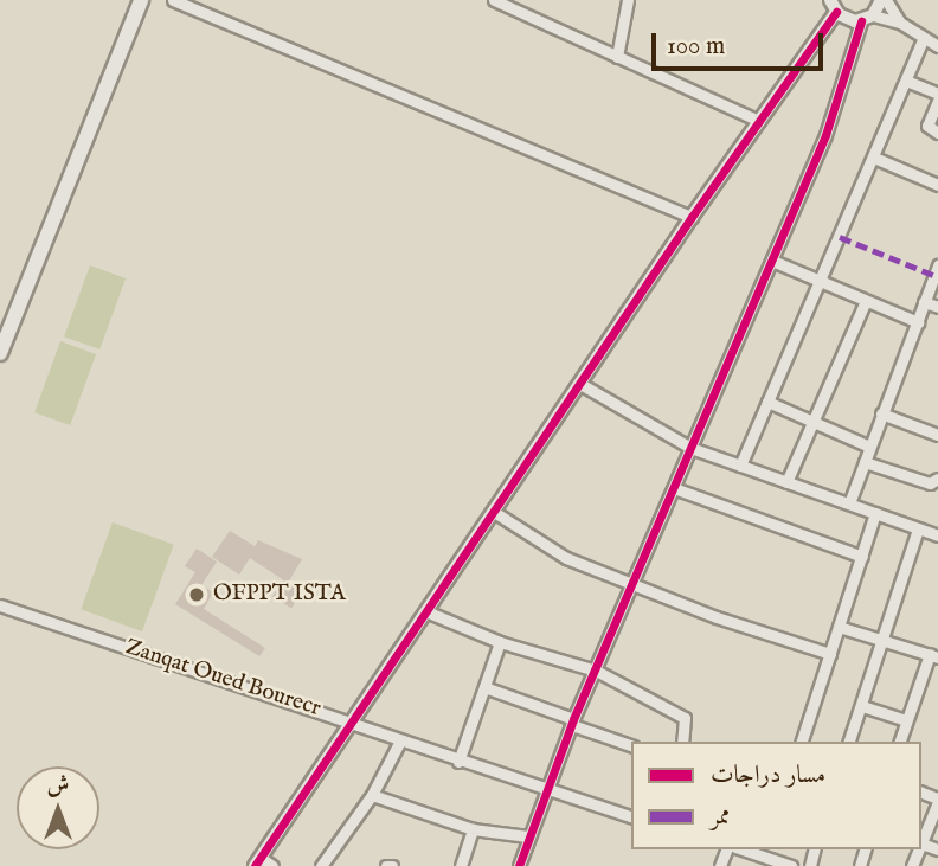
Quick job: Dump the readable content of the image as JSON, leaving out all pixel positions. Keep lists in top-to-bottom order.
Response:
{
  "streets": {
    "street": ["Zanqat Oued Bourecr"]
  },
  "places": ["OFPPT ISTA"],
  "legend": ["مسار دراجات", "ممر"],
  "scale_bar": "100 m",
  "north": "top"
}
